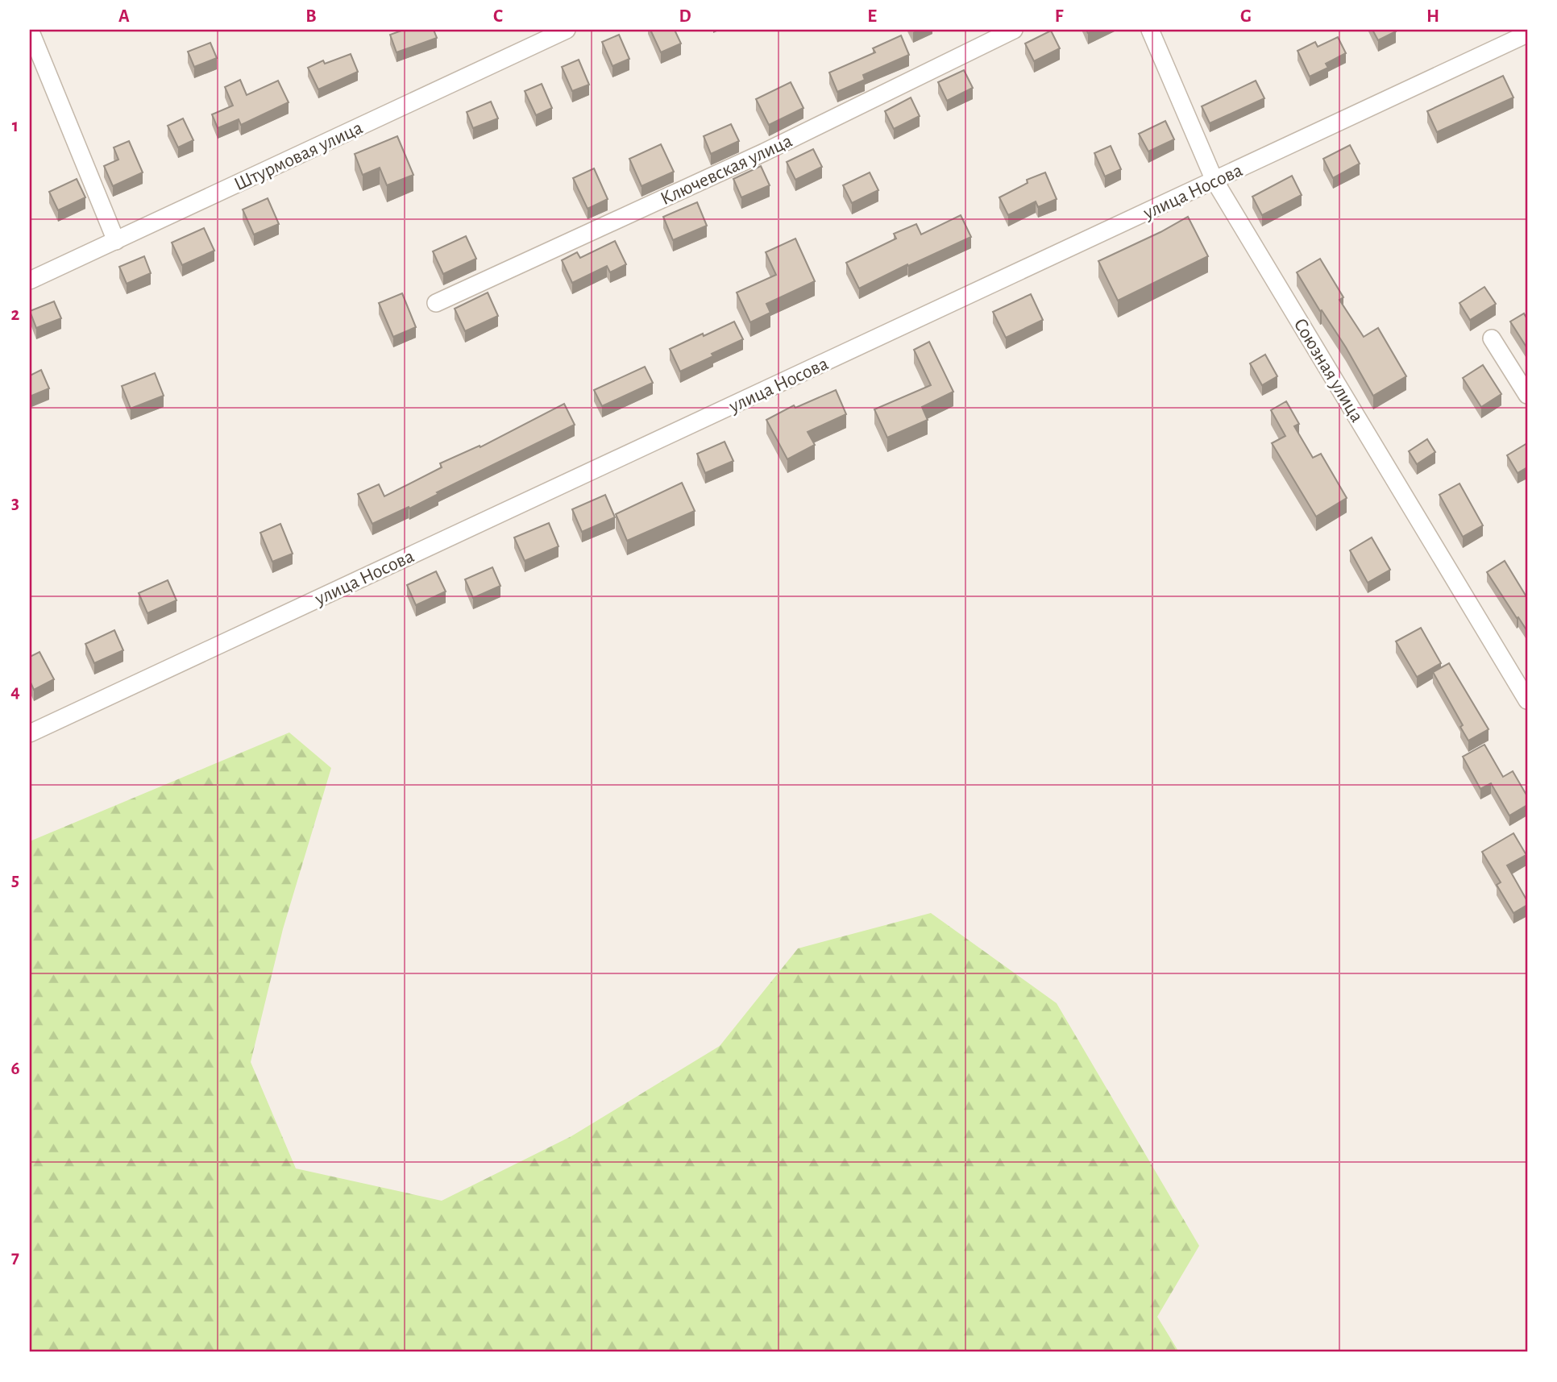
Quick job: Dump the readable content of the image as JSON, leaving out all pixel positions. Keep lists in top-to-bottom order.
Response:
{
  "streets": {
    "street": [
      "Штурмовая улица",
      "Ключевская улица",
      "улица Носова",
      "Союзная улица"
    ]
  },
  "crossings": [
    ["улица Носова", "Союзная улица"]
  ],
  "grid": {
    "columns": [
      "A",
      "B",
      "C",
      "D",
      "E",
      "F",
      "G",
      "H"
    ],
    "rows": [
      "1",
      "2",
      "3",
      "4",
      "5",
      "6",
      "7"
    ]
  }
}
